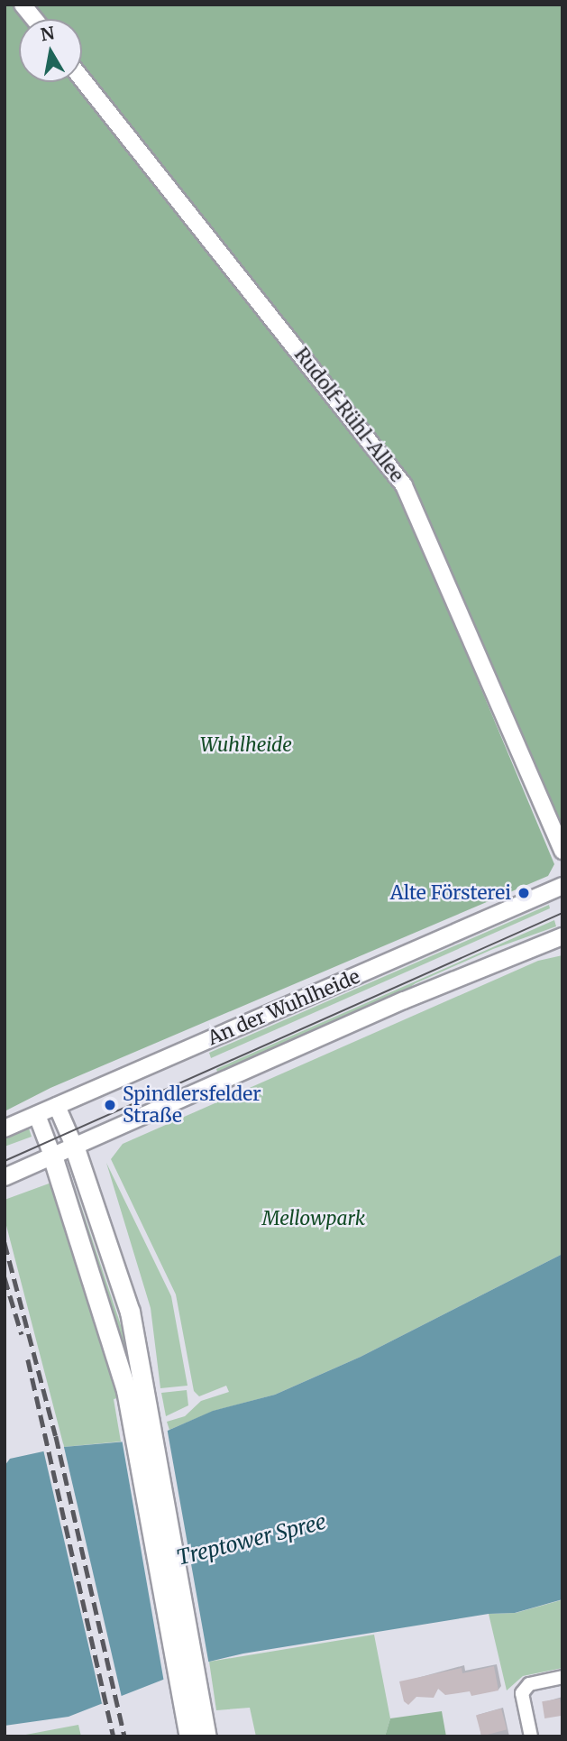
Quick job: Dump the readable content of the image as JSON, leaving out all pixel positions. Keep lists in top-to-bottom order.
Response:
{
  "streets": {
    "main road": ["Rudolf-Rühl-Allee", "An der Wuhlheide"]
  },
  "water": ["Treptower Spree"],
  "parks": ["Wuhlheide", "Mellowpark"],
  "places": ["Alte Försterei", "Spindlersfelder Straße"],
  "north": "top"
}
